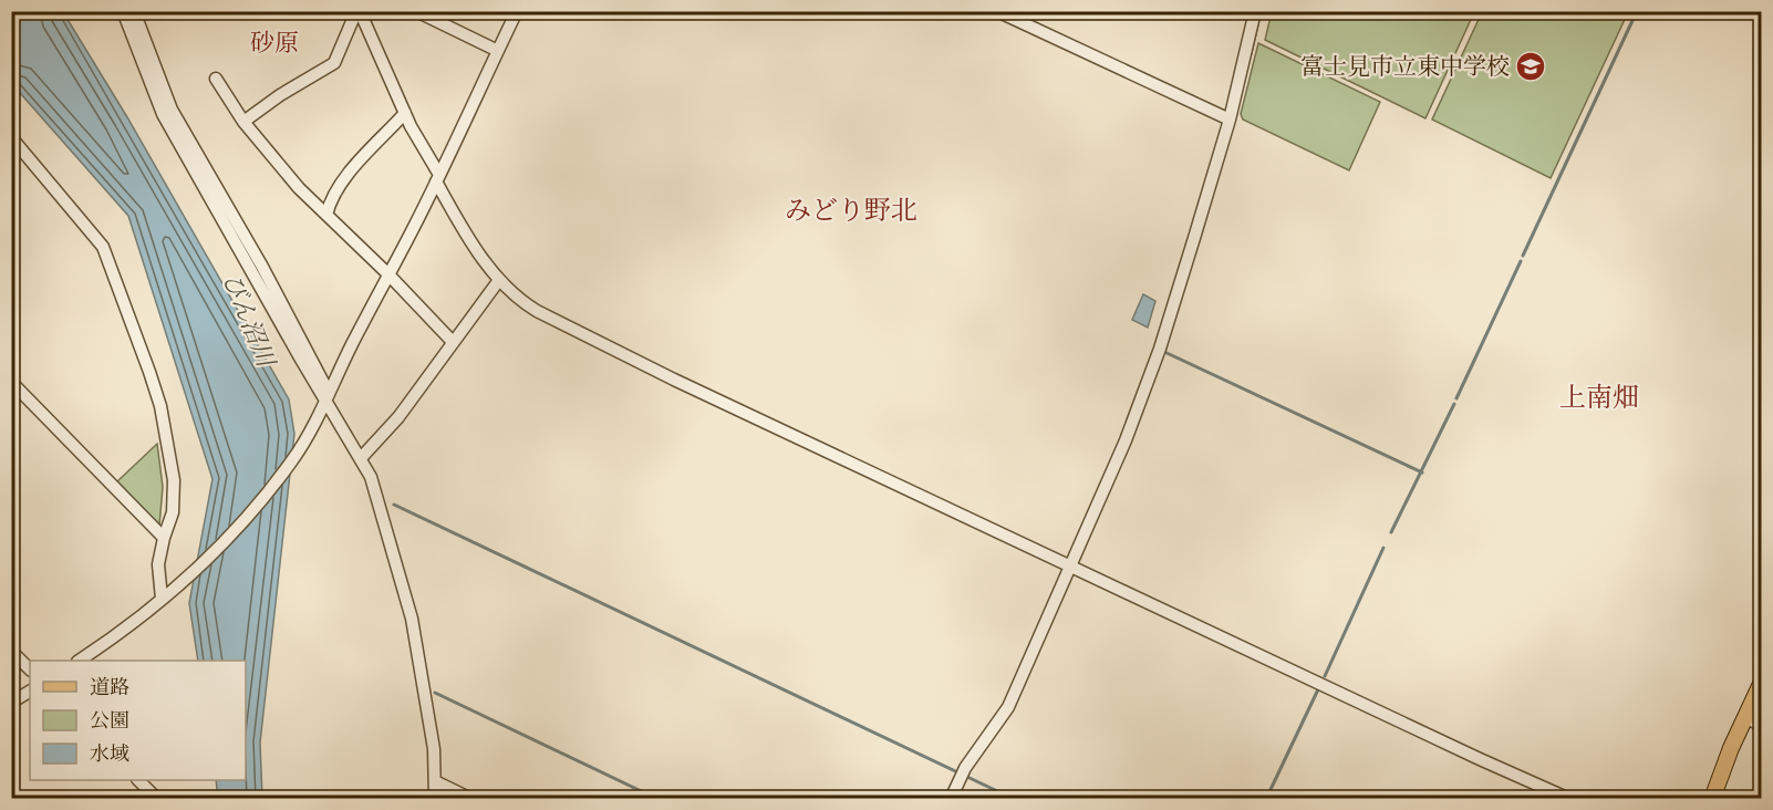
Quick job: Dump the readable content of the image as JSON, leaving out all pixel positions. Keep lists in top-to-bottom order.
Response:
{
  "districts": ["砂原", "みどり野北", "上南畑"],
  "water": ["びん沼川"],
  "places": {
    "school or university": ["富士見市立東中学校"]
  },
  "legend": ["道路", "公園", "水域"]
}
